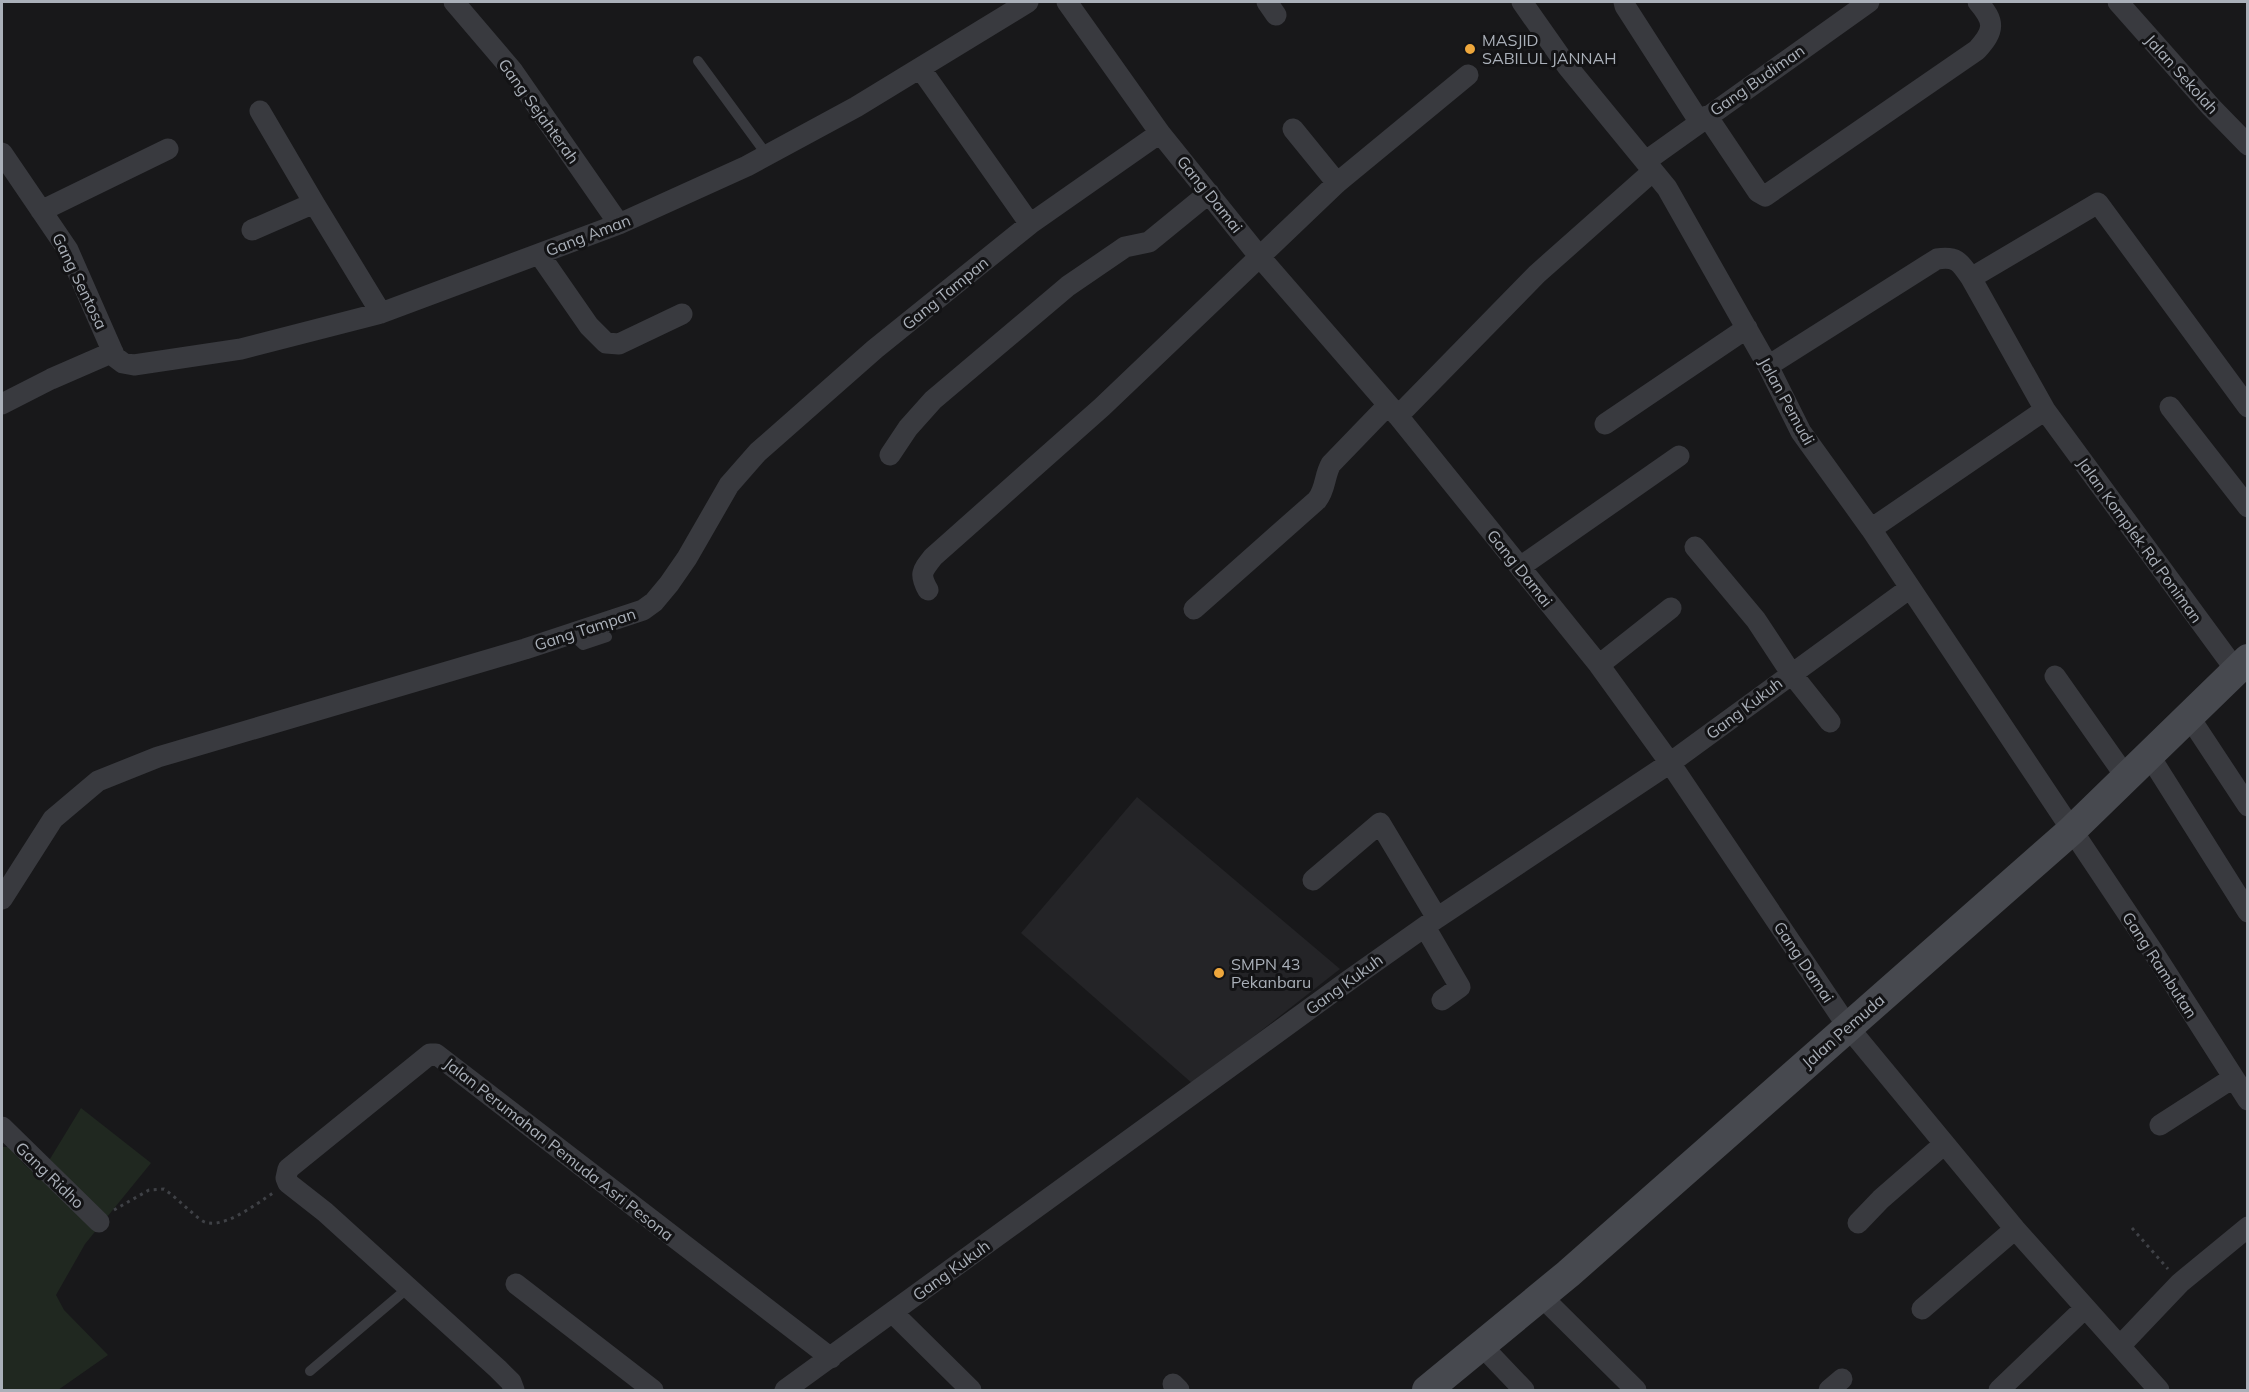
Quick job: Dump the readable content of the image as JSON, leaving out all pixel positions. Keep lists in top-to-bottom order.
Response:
{
  "streets": {
    "main road": ["Jalan Pemuda"],
    "street": [
      "Jalan Sekolah",
      "Gang Budiman",
      "Gang Sejahterah",
      "Gang Damai",
      "Gang Aman",
      "Gang Sentosa",
      "Gang Tampan",
      "Jalan Pemudi",
      "Jalan Komplek Rd Poniman",
      "Gang Kukuh",
      "Gang Rambutan",
      "Jalan Perumahan Pemuda Asri Pesona",
      "Gang Ridho"
    ]
  },
  "crossings": [
    ["Gang Budiman", "Gang Damai"],
    ["Gang Budiman", "Jalan Pemudi"],
    ["Gang Sejahterah", "Gang Aman"],
    ["Gang Damai", "Gang Tampan"],
    ["Gang Damai", "Gang Kukuh"],
    ["Gang Damai", "Jalan Pemuda"],
    ["Gang Aman", "Gang Sentosa"],
    ["Jalan Pemudi", "Jalan Komplek Rd Poniman"],
    ["Jalan Pemudi", "Gang Kukuh"],
    ["Jalan Pemudi", "Gang Rambutan"],
    ["Jalan Pemudi", "Jalan Pemuda"],
    ["Jalan Komplek Rd Poniman", "Jalan Pemuda"],
    ["Gang Kukuh", "Jalan Perumahan Pemuda Asri Pesona"],
    ["Gang Rambutan", "Jalan Pemuda"]
  ],
  "places": ["MASJID SABILUL JANNAH", "SMPN 43 Pekanbaru"]
}
